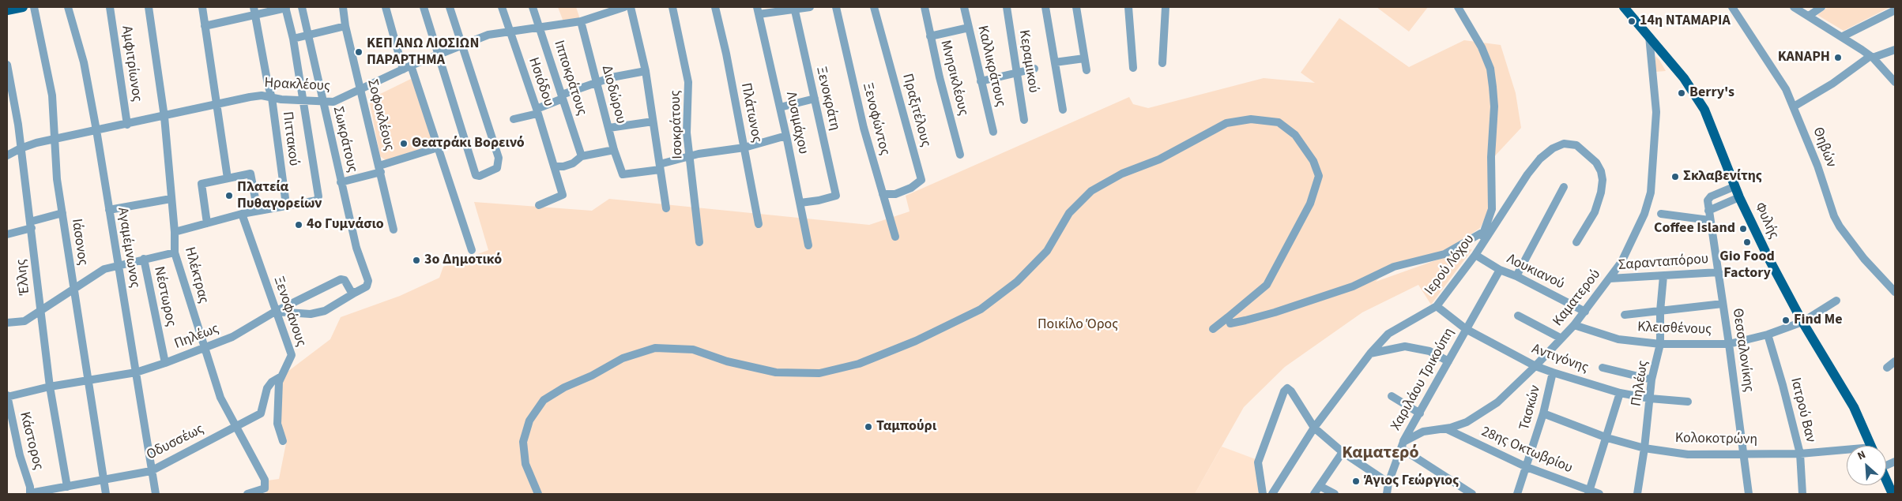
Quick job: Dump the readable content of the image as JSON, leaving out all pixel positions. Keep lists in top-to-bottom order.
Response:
{
  "streets": {
    "main road": ["Φυλής"],
    "street": [
      "Κεραμικού",
      "Αμφιτρίωνος",
      "Καλλικράτους",
      "Ιπποκράτους",
      "Μνησικλέους",
      "Ησιόδου",
      "Ηρακλέους",
      "Διοδώρου",
      "Ξενοκράτη",
      "Πραξιτέλους",
      "Πλάτωνος",
      "Σοφοκλέους",
      "Ξενοφώντος",
      "Λυσιμάχου",
      "Ισοκράτους",
      "Πιττακού",
      "Σωκράτους",
      "Θηβών",
      "Ιάσονος",
      "Αγαμέμνωνος",
      "Σαρανταπόρου",
      "Ιερού Λόχου",
      "Λουκιανού",
      "Ηλέκτρας",
      "Έλλης",
      "Νέστωρος",
      "Καματερού",
      "Ξενοφάνους",
      "Κλεισθένους",
      "Πηλέως",
      "Θεσσαλονίκης",
      "Αντιγόνης",
      "Χαριλάου Τρικούπη",
      "Τασκών",
      "Ιατρού Βαν",
      "Κολοκοτρώνη",
      "Κάστορος",
      "Οδυσσέως",
      "28ης Οκτωβρίου"
    ]
  },
  "crossings": [
    ["Αμφιτρίωνος", "Ηρακλέους"],
    ["Ιπποκράτους", "Ηρακλέους"],
    ["Ησιόδου", "Ηρακλέους"],
    ["Ηρακλέους", "Διοδώρου"],
    ["Ηρακλέους", "Σοφοκλέους"],
    ["Ηρακλέους", "Πιττακού"],
    ["Ηρακλέους", "Σωκράτους"],
    ["Ηρακλέους", "Ιάσονος"],
    ["Ηρακλέους", "Αγαμέμνωνος"],
    ["Ηρακλέους", "Ηλέκτρας"],
    ["Ηρακλέους", "Έλλης"],
    ["Ξενοκράτη", "Λυσιμάχου"],
    ["Πραξιτέλους", "Ξενοφώντος"],
    ["Σωκράτους", "Πηλέως"],
    ["Φυλής", "Καματερού"],
    ["Φυλής", "Κλεισθένους"],
    ["Φυλής", "Θεσσαλονίκης"],
    ["Ιάσονος", "Πηλέως"],
    ["Ιάσονος", "Οδυσσέως"],
    ["Αγαμέμνωνος", "Πηλέως"],
    ["Αγαμέμνωνος", "Οδυσσέως"],
    ["Σαρανταπόρου", "Καματερού"],
    ["Σαρανταπόρου", "Πηλέως"],
    ["Σαρανταπόρου", "Θεσσαλονίκης"],
    ["Ιερού Λόχου", "Λουκιανού"],
    ["Ιερού Λόχου", "Αντιγόνης"],
    ["Λουκιανού", "Καματερού"],
    ["Λουκιανού", "Χαριλάου Τρικούπη"],
    ["Ηλέκτρας", "Πηλέως"],
    ["Ηλέκτρας", "Οδυσσέως"],
    ["Έλλης", "Πηλέως"],
    ["Έλλης", "Οδυσσέως"],
    ["Νέστωρος", "Πηλέως"],
    ["Καματερού", "Κλεισθένους"],
    ["Καματερού", "Αντιγόνης"],
    ["Καματερού", "Χαριλάου Τρικούπη"],
    ["Καματερού", "28ης Οκτωβρίου"],
    ["Ξενοφάνους", "Πηλέως"],
    ["Ξενοφάνους", "Οδυσσέως"],
    ["Κλεισθένους", "Πηλέως"],
    ["Κλεισθένους", "Θεσσαλονίκης"],
    ["Κλεισθένους", "Ιατρού Βαν"],
    ["Πηλέως", "Αντιγόνης"],
    ["Πηλέως", "Κολοκοτρώνη"],
    ["Πηλέως", "Κάστορος"],
    ["Θεσσαλονίκης", "Κολοκοτρώνη"],
    ["Αντιγόνης", "Χαριλάου Τρικούπη"],
    ["Αντιγόνης", "Τασκών"],
    ["Τασκών", "Κολοκοτρώνη"],
    ["Τασκών", "28ης Οκτωβρίου"],
    ["Ιατρού Βαν", "Κολοκοτρώνη"],
    ["Κάστορος", "Οδυσσέως"]
  ],
  "districts": ["Καματερό"],
  "parks": ["Ποικίλο Όρος"],
  "places": [
    "14η ΝΤΑΜΑΡΙΑ",
    "ΚΕΠ ΑΝΩ ΛΙΟΣΙΩΝ ΠΑΡΑΡΤΗΜΑ",
    "ΚΑΝΑΡΗ",
    "Berry's",
    "Θεατράκι Βορεινό",
    "Σκλαβενίτης",
    "Πλατεία Πυθαγορείων",
    "4ο Γυμνάσιο",
    "Coffee Island",
    "Gio Food Factory",
    "3ο Δημοτικό",
    "Find Me",
    "Ταμπούρι",
    "Άγιος Γεώργιος"
  ],
  "north": "top left"
}
